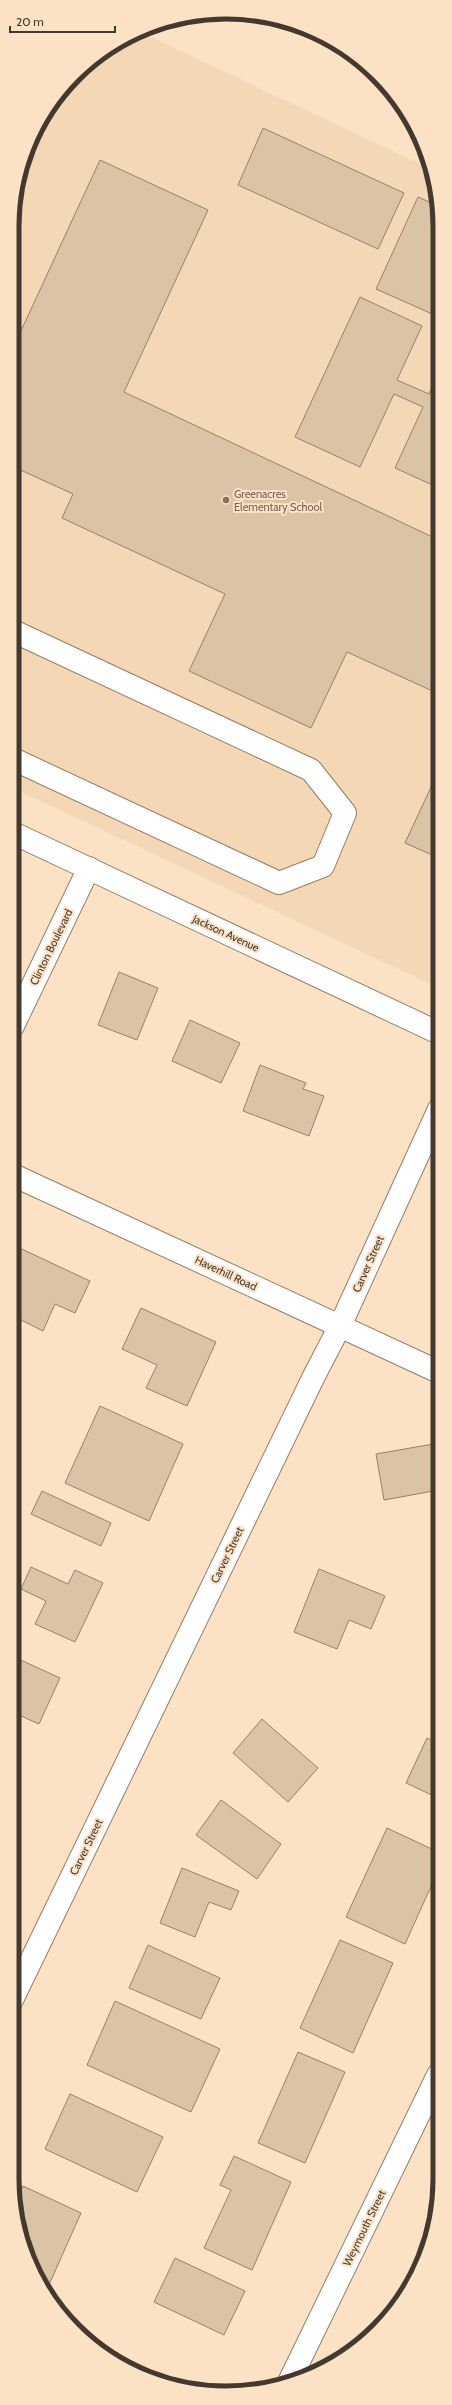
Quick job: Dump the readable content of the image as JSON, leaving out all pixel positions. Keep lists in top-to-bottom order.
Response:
{
  "streets": {
    "street": [
      "Jackson Avenue",
      "Clinton Boulevard",
      "Carver Street",
      "Haverhill Road",
      "Weymouth Street"
    ]
  },
  "crossings": [
    ["Jackson Avenue", "Clinton Boulevard"],
    ["Carver Street", "Haverhill Road"]
  ],
  "places": ["Greenacres Elementary School"],
  "scale_bar": "20 m"
}
